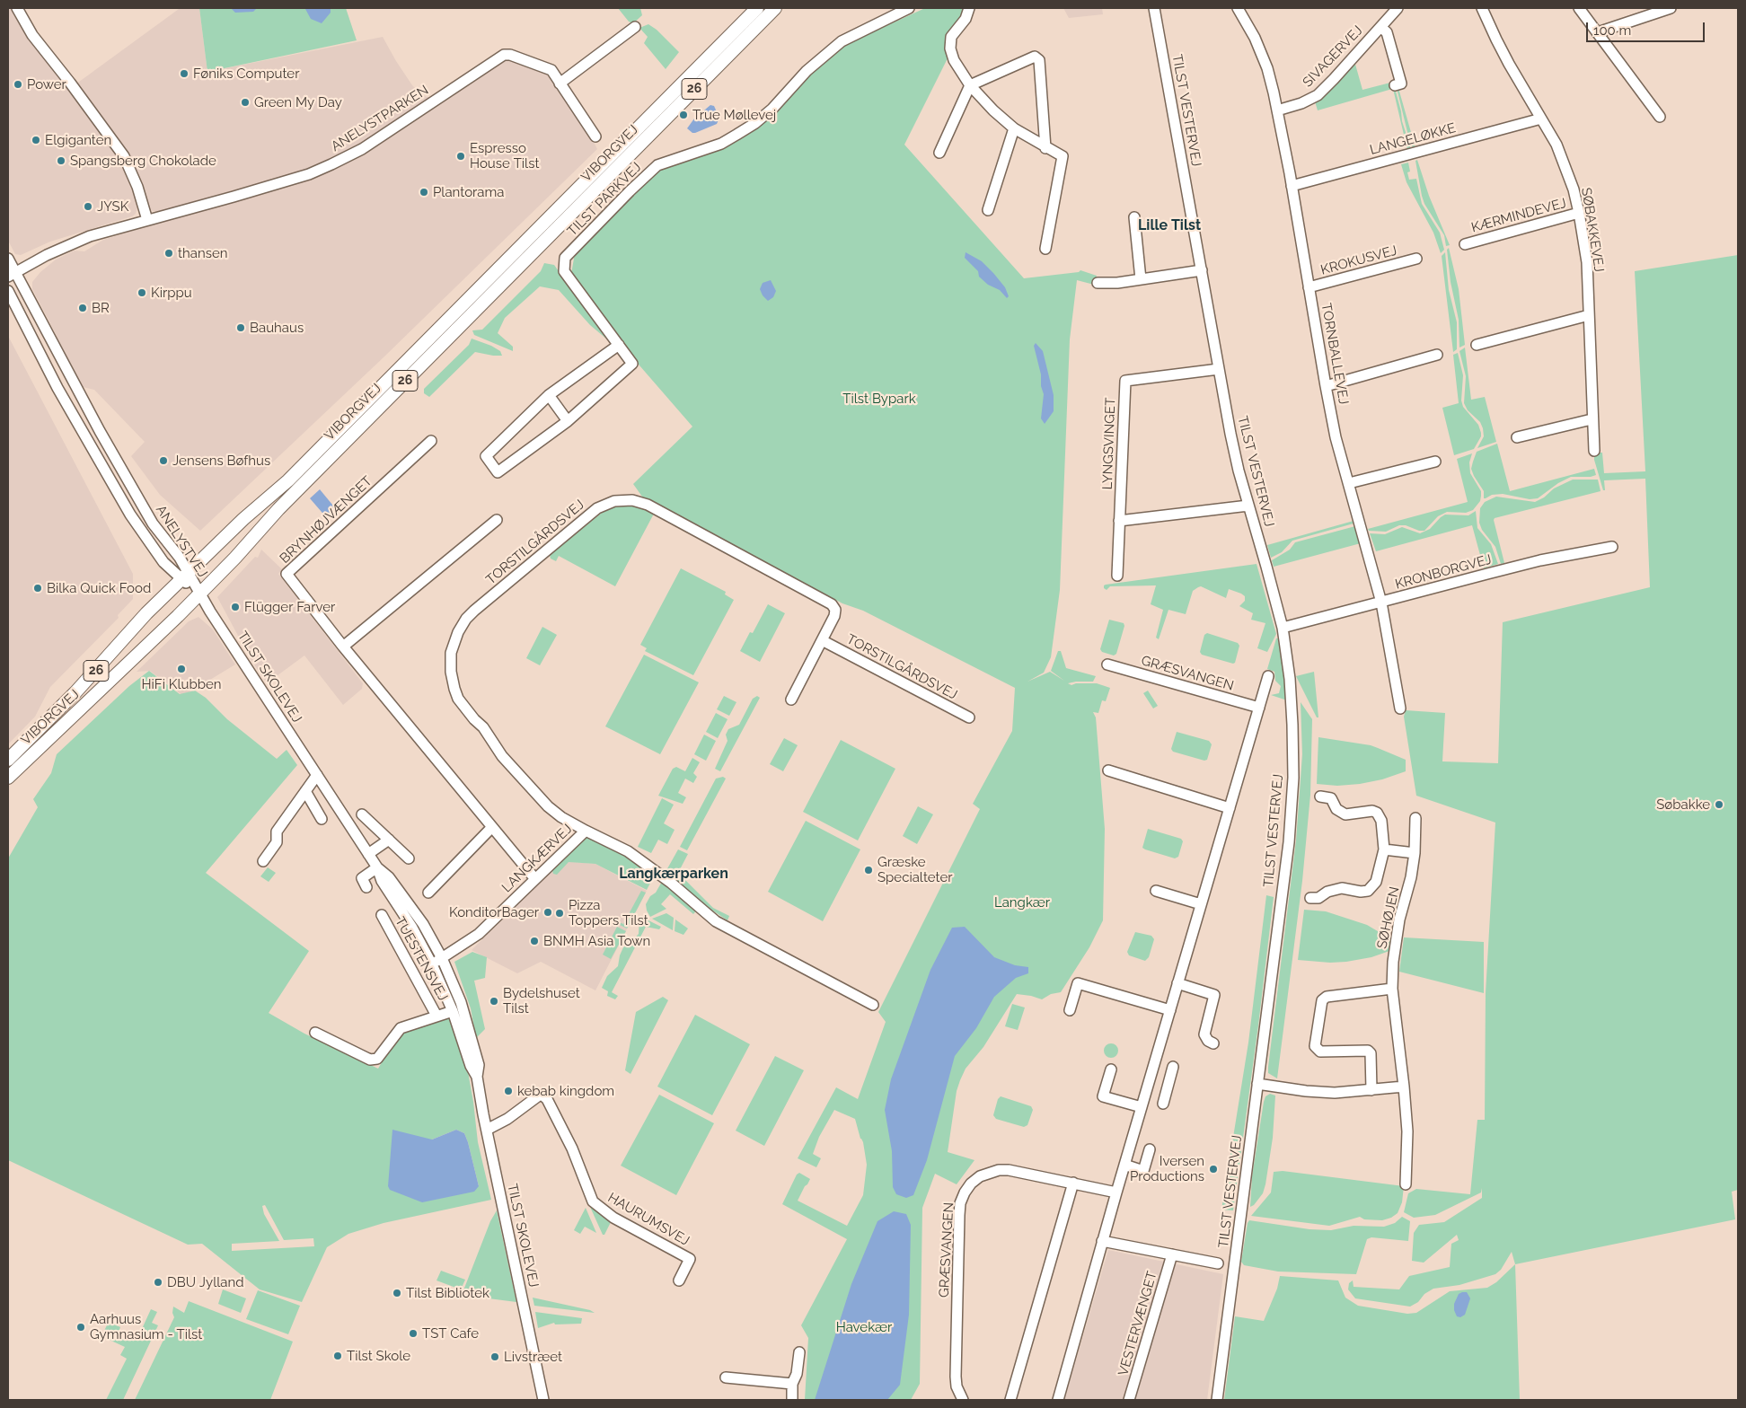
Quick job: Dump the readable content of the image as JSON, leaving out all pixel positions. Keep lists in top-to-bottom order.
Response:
{
  "streets": {
    "main road": ["26", "VIBORGVEJ"],
    "street": [
      "SIVAGERVEJ",
      "TILST VESTERVEJ",
      "ANELYSTPARKEN",
      "LANGELØKKE",
      "TILST PARKVEJ",
      "KÆRMINDEVEJ",
      "SØBAKKEVEJ",
      "KROKUSVEJ",
      "TORNBALLEVEJ",
      "LYNGSVINGET",
      "BRYNHØJVÆNGET",
      "ANELYSTVEJ",
      "TORSTILGÅRDSVEJ",
      "KRONBORGVEJ",
      "GRÆSVANGEN",
      "TILST SKOLEVEJ",
      "LANGKÆRVEJ",
      "SØHØJEN",
      "TUESTENSVEJ",
      "HAURUMSVEJ",
      "VESTERVÆNGET"
    ]
  },
  "crossings": [
    ["SIVAGERVEJ", "TORNBALLEVEJ"],
    ["TILST VESTERVEJ", "LYNGSVINGET"],
    ["TILST VESTERVEJ", "KRONBORGVEJ"],
    ["ANELYSTPARKEN", "ANELYSTVEJ"],
    ["LANGELØKKE", "SØBAKKEVEJ"],
    ["LANGELØKKE", "TORNBALLEVEJ"],
    ["VIBORGVEJ", "ANELYSTVEJ"],
    ["VIBORGVEJ", "TILST SKOLEVEJ"],
    ["KÆRMINDEVEJ", "SØBAKKEVEJ"],
    ["KROKUSVEJ", "TORNBALLEVEJ"],
    ["TORNBALLEVEJ", "KRONBORGVEJ"],
    ["BRYNHØJVÆNGET", "LANGKÆRVEJ"],
    ["ANELYSTVEJ", "TILST SKOLEVEJ"],
    ["TORSTILGÅRDSVEJ", "LANGKÆRVEJ"],
    ["TILST SKOLEVEJ", "LANGKÆRVEJ"],
    ["TILST SKOLEVEJ", "TUESTENSVEJ"],
    ["TILST SKOLEVEJ", "HAURUMSVEJ"]
  ],
  "districts": ["Lille Tilst", "Langkærparken"],
  "parks": ["Tilst Bypark", "Langkær", "Havekær"],
  "places": [
    "Føniks Computer",
    "Power",
    "Green My Day",
    "True Møllevej",
    "Elgiganten",
    "Espresso House Tilst",
    "Spangsberg Chokolade",
    "Plantorama",
    "JYSK",
    "thansen",
    "Kirppu",
    "BR",
    "Bauhaus",
    "Jensens Bøfhus",
    "Bilka Quick Food",
    "Flügger Farver",
    "HiFi Klubben",
    "Søbakke",
    "Græske Specialteter",
    "KonditorBager",
    "Pizza Toppers Tilst",
    "BNMH Asia Town",
    "Bydelshuset Tilst",
    "kebab kingdom",
    "Iversen Productions",
    "DBU Jylland",
    "Tilst Bibliotek",
    "Aarhuus Gymnasium - Tilst",
    "TST Cafe",
    "Tilst Skole",
    "Livstræet"
  ],
  "scale_bar": "100 m"
}
